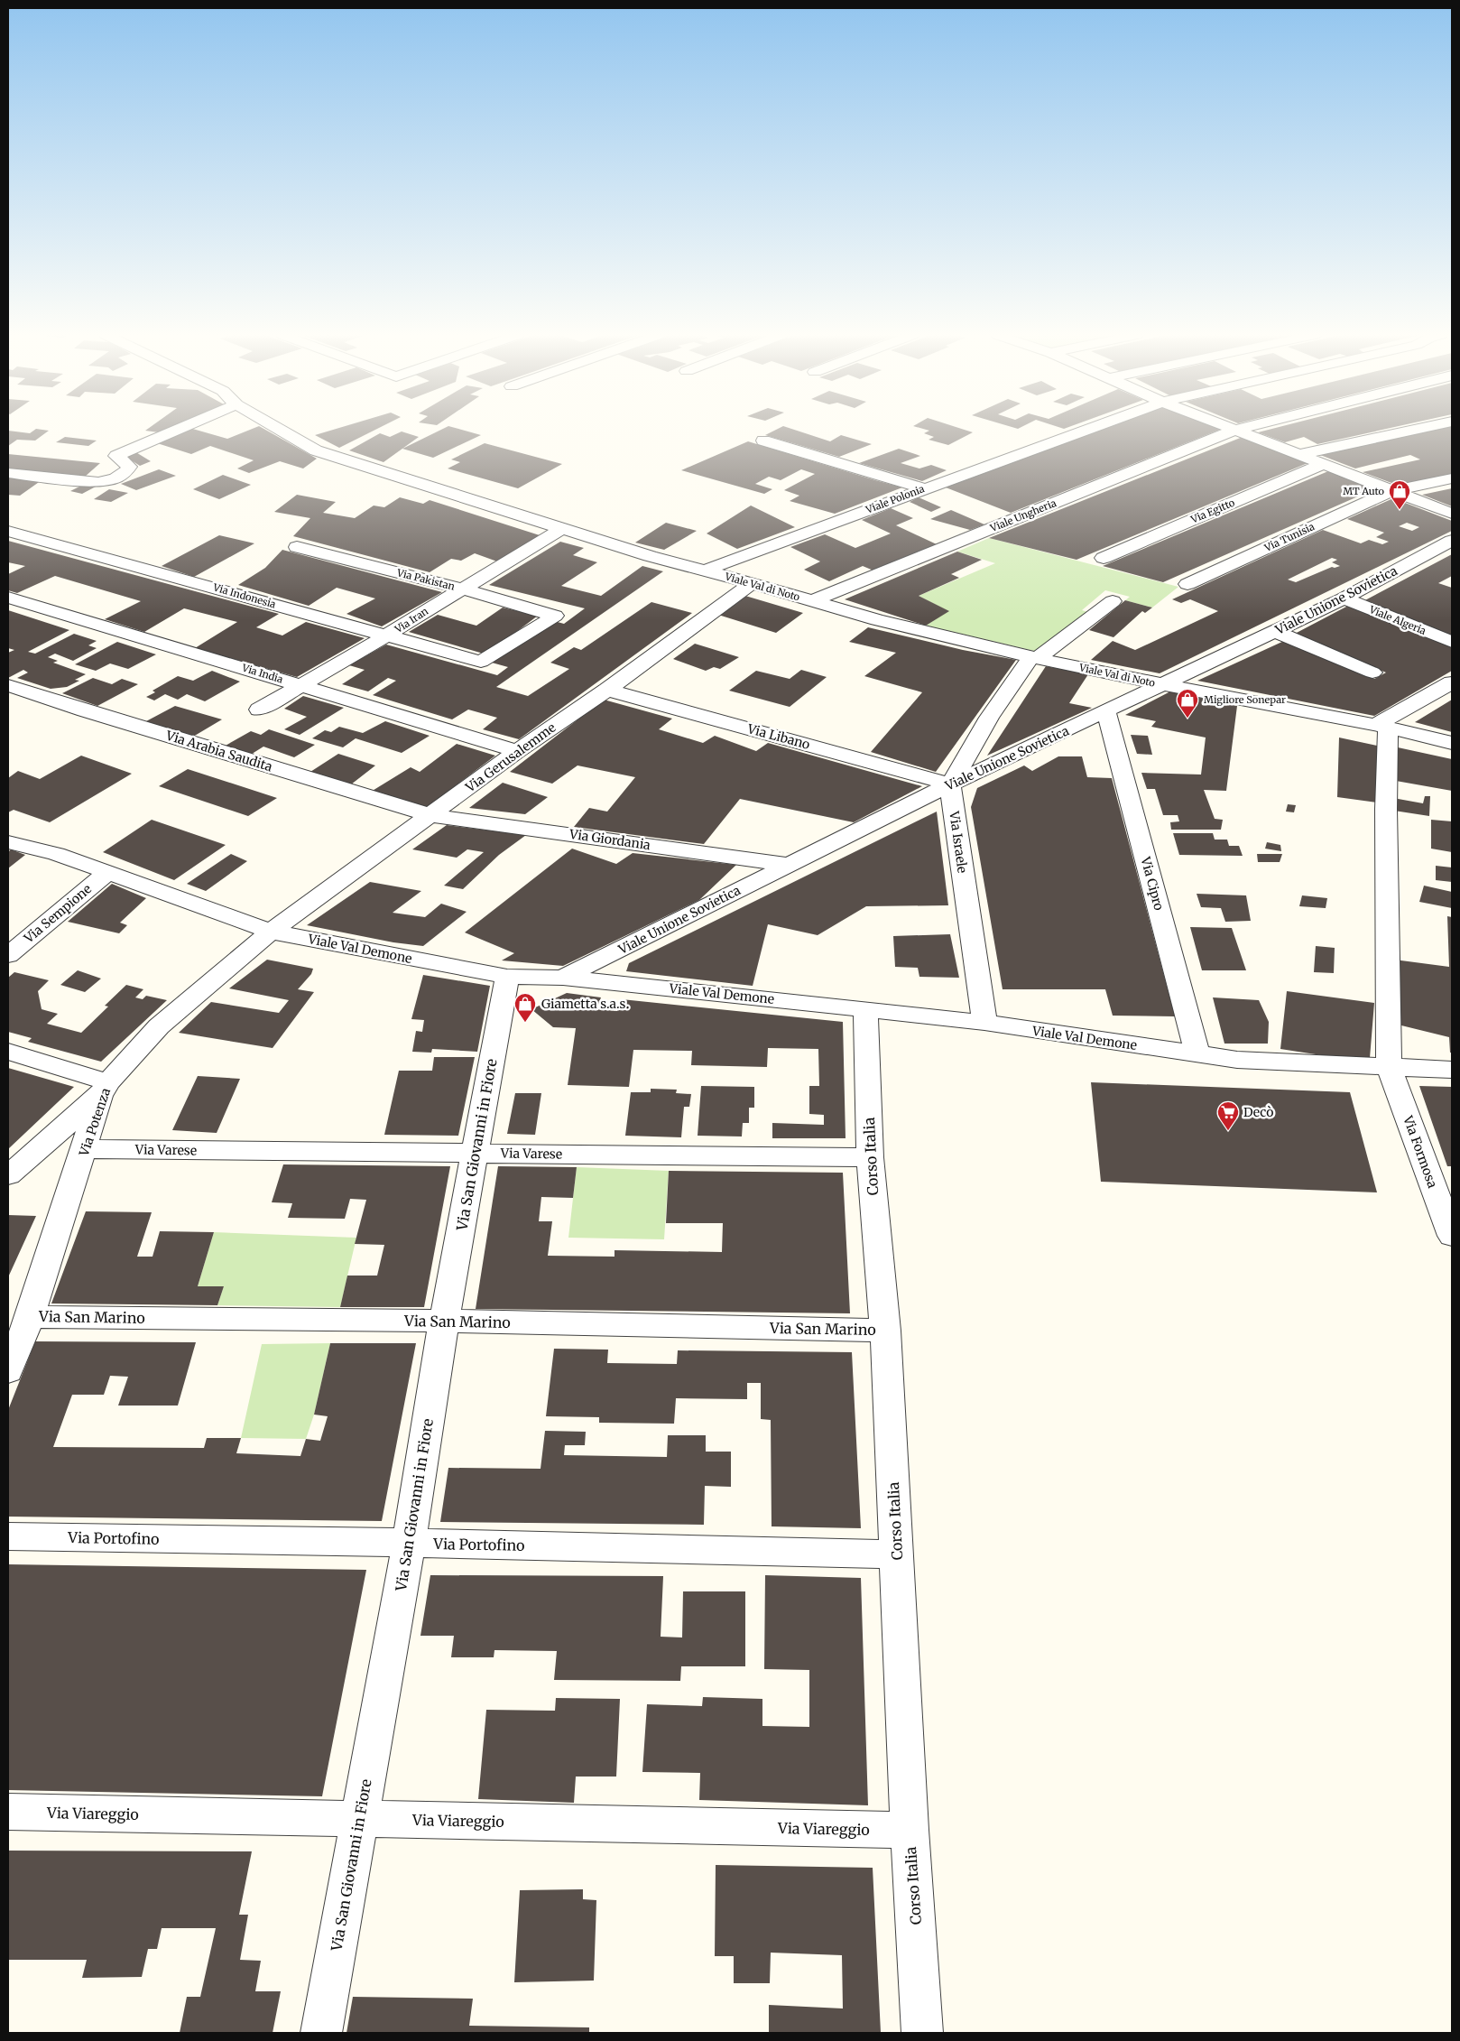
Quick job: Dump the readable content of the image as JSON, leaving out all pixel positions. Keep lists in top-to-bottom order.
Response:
{
  "streets": {
    "street": [
      "Viale Polonia",
      "Via Egitto",
      "Viale Ungheria",
      "Via Tunisia",
      "Via Pakistan",
      "Viale Val di Noto",
      "Via Indonesia",
      "Viale Unione Sovietica",
      "Via Iran",
      "Viale Algeria",
      "Via India",
      "Via Libano",
      "Via Arabia Saudita",
      "Via Gerusalemme",
      "Via Giordania",
      "Via Israele",
      "Via Cipro",
      "Via Sempione",
      "Viale Val Demone",
      "Via Potenza",
      "Via San Giovanni in Fiore",
      "Via Varese",
      "Via Formosa",
      "Corso Italia",
      "Via San Marino",
      "Via Portofino",
      "Via Viareggio"
    ]
  },
  "crossings": [
    ["Viale Polonia", "Viale Val di Noto"],
    ["Viale Ungheria", "Viale Val di Noto"],
    ["Via Pakistan", "Via Indonesia"],
    ["Via Pakistan", "Via Iran"],
    ["Viale Val di Noto", "Viale Unione Sovietica"],
    ["Viale Val di Noto", "Via Iran"],
    ["Viale Val di Noto", "Via Gerusalemme"],
    ["Viale Val di Noto", "Via Formosa"],
    ["Via Indonesia", "Via Iran"],
    ["Viale Unione Sovietica", "Viale Algeria"],
    ["Viale Unione Sovietica", "Via Libano"],
    ["Viale Unione Sovietica", "Via Giordania"],
    ["Viale Unione Sovietica", "Via Israele"],
    ["Viale Unione Sovietica", "Via Cipro"],
    ["Viale Unione Sovietica", "Viale Val Demone"],
    ["Via Iran", "Via India"],
    ["Via India", "Via Gerusalemme"],
    ["Via Libano", "Via Gerusalemme"],
    ["Via Libano", "Via Israele"],
    ["Via Arabia Saudita", "Via Gerusalemme"],
    ["Via Arabia Saudita", "Via Giordania"],
    ["Via Gerusalemme", "Via Giordania"],
    ["Via Gerusalemme", "Viale Val Demone"],
    ["Via Gerusalemme", "Via Potenza"],
    ["Via Israele", "Viale Val Demone"],
    ["Via Cipro", "Viale Val Demone"],
    ["Via Sempione", "Viale Val Demone"],
    ["Viale Val Demone", "Via Potenza"],
    ["Viale Val Demone", "Via San Giovanni in Fiore"],
    ["Viale Val Demone", "Via Formosa"],
    ["Viale Val Demone", "Corso Italia"],
    ["Via Potenza", "Via Varese"],
    ["Via Potenza", "Via San Marino"],
    ["Via San Giovanni in Fiore", "Via Varese"],
    ["Via San Giovanni in Fiore", "Via San Marino"],
    ["Via San Giovanni in Fiore", "Via Portofino"],
    ["Via San Giovanni in Fiore", "Via Viareggio"],
    ["Via Varese", "Corso Italia"],
    ["Corso Italia", "Via San Marino"],
    ["Corso Italia", "Via Portofino"],
    ["Corso Italia", "Via Viareggio"]
  ],
  "places": {
    "shop": ["MT Auto", "Migliore Sonepar", "Giametta s.a.s."],
    "supermarket": ["Decò"]
  }
}
